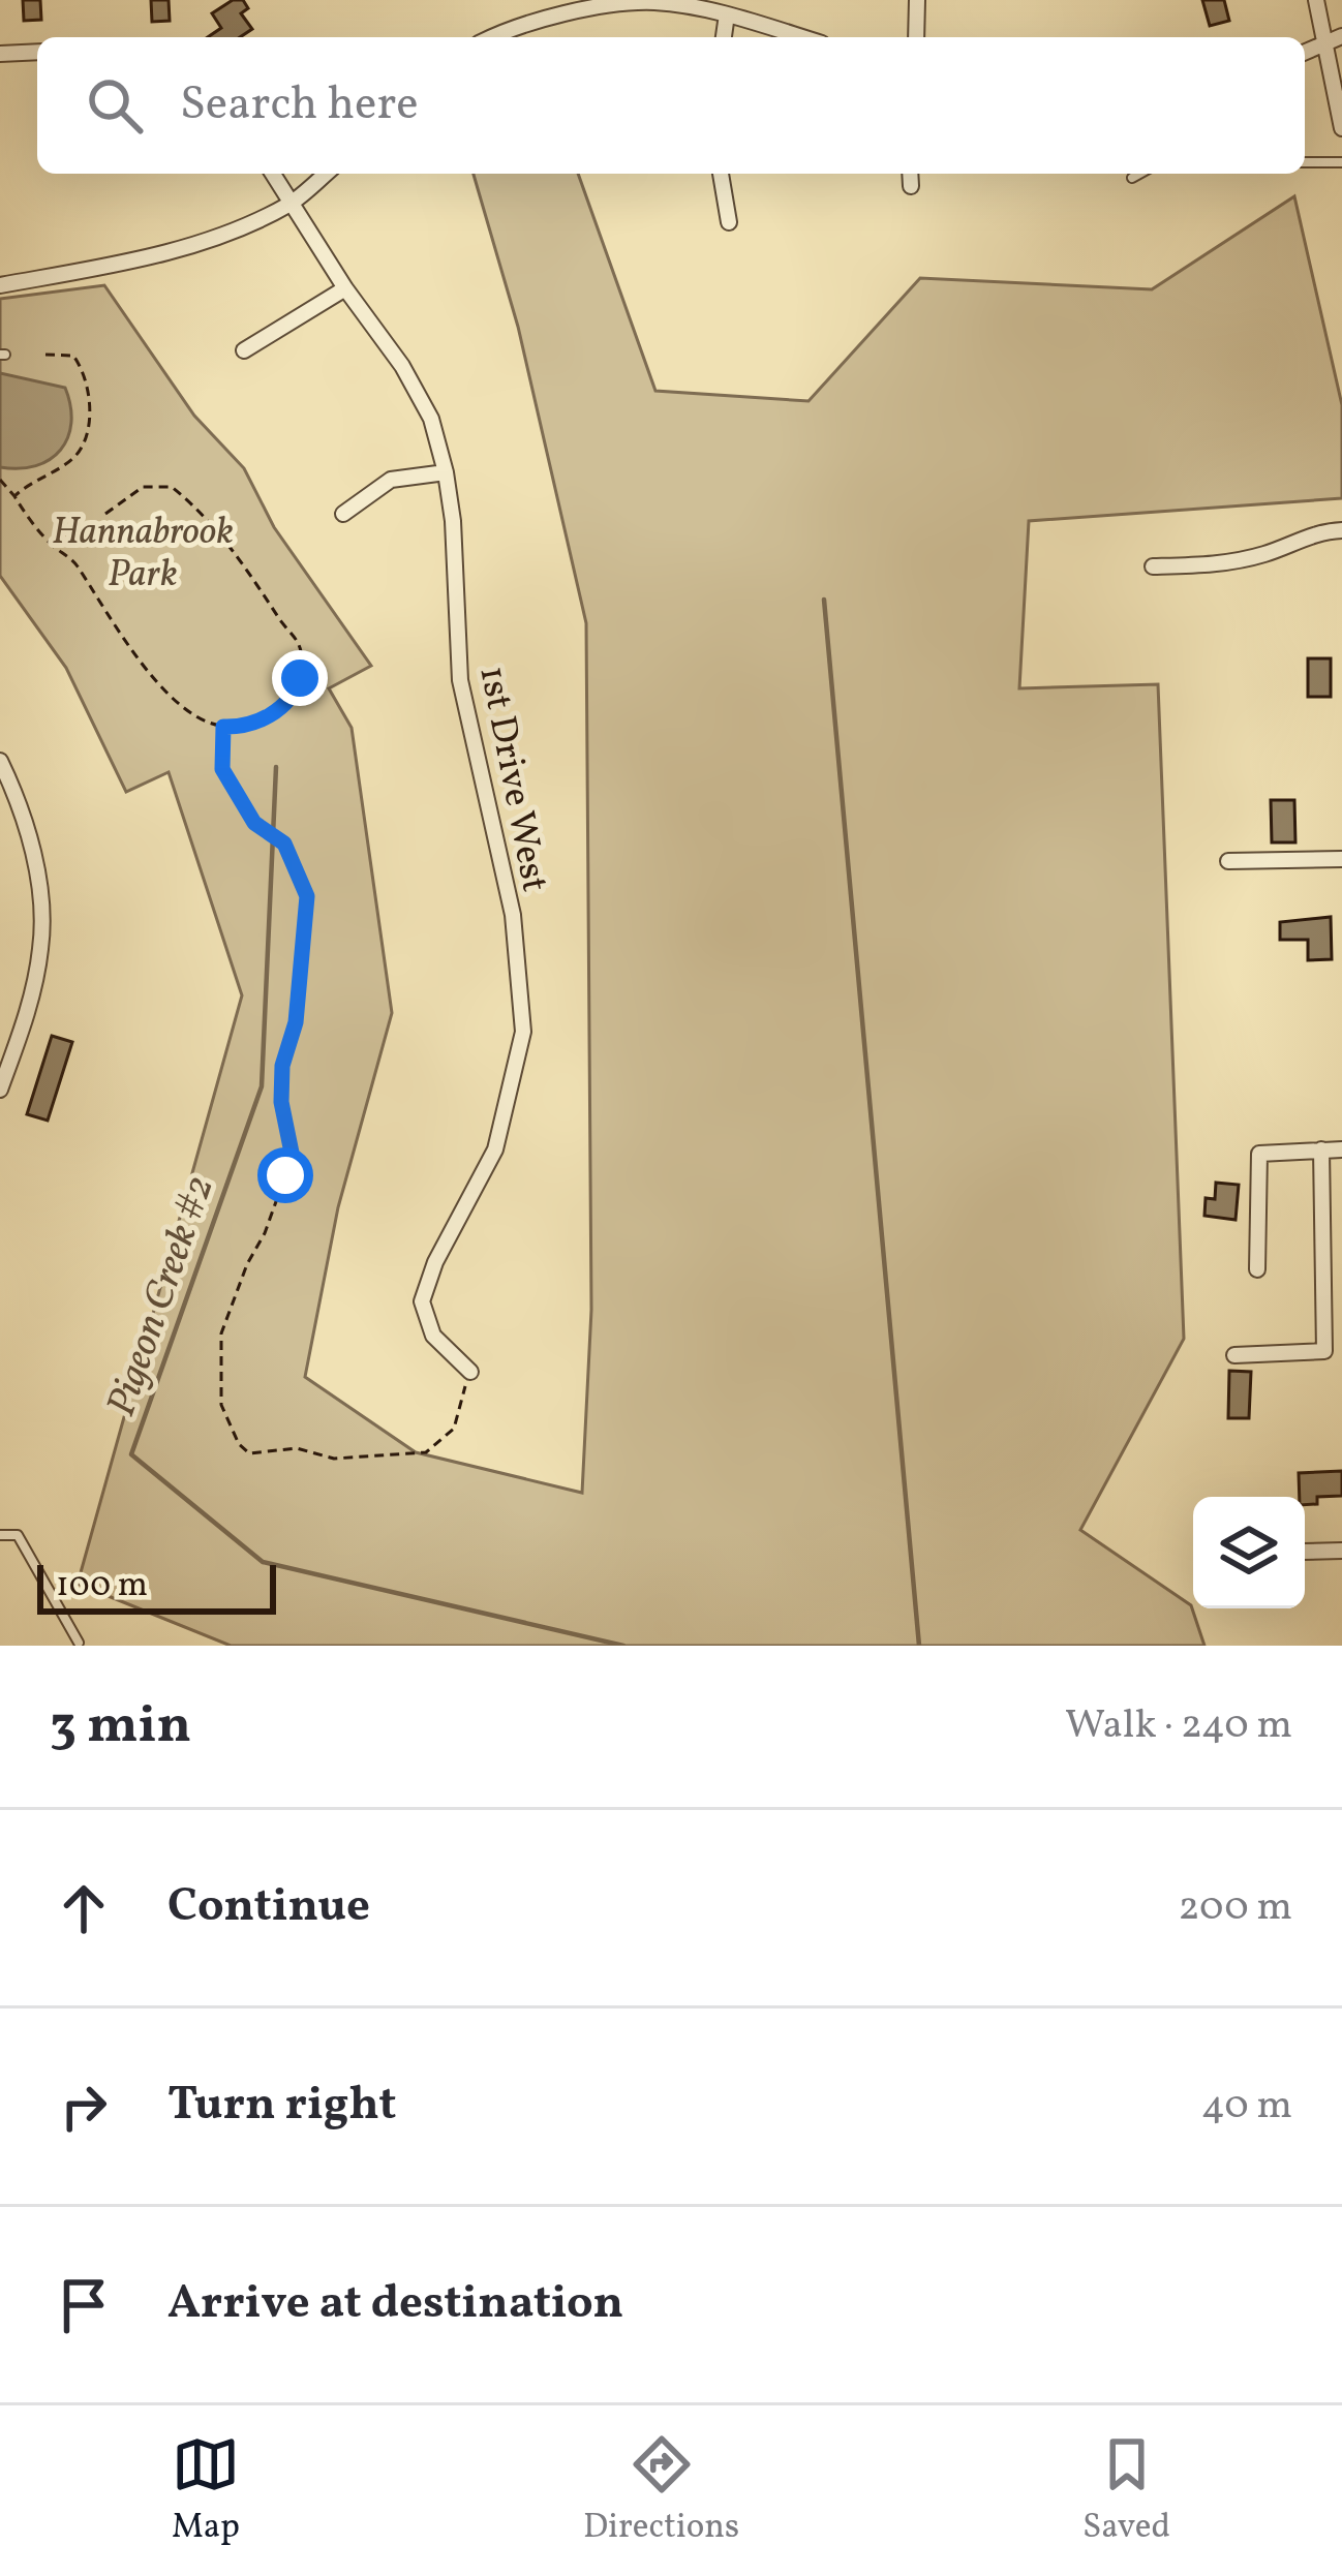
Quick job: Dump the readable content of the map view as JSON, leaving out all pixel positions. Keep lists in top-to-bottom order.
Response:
{
  "streets": {
    "street": ["1st Drive West"]
  },
  "water": ["Pigeon Creek #2"],
  "parks": ["Hannabrook Park"],
  "scale_bar": "100 m",
  "page": {
    "search": "Search here",
    "scale": "100 m",
    "heading": ["3 min", "Walk · 240 m"],
    "list": [
      ["Continue", "200 m"],
      ["Turn right", "40 m"],
      "Arrive at destination"
    ],
    "nav": ["Map", "Directions", "Saved"]
  }
}
